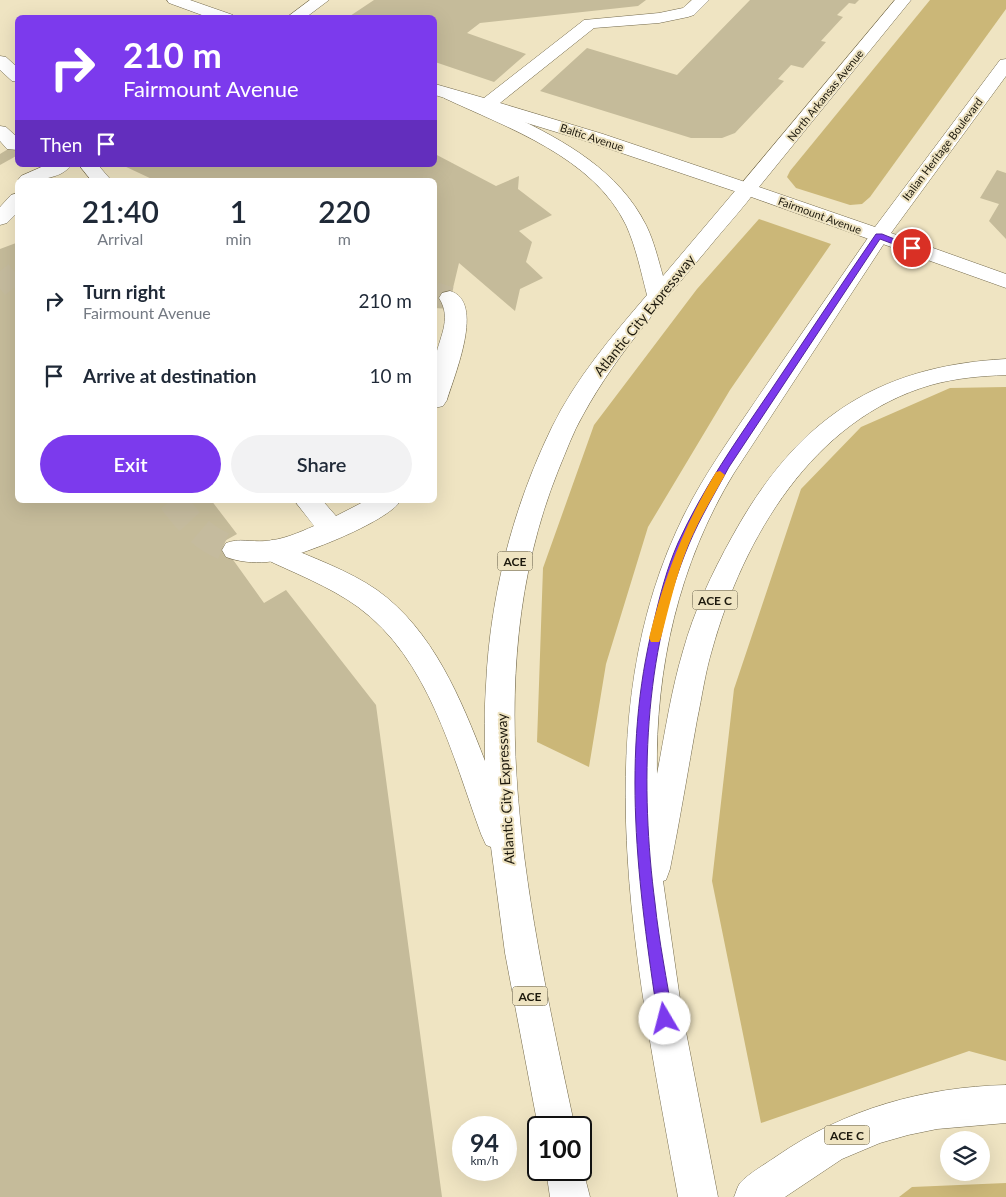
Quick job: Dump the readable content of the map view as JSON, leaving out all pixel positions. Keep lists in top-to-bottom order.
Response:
{
  "streets": {
    "main road": [
      "North Arkansas Avenue",
      "Baltic Avenue",
      "Italian Heritage Boulevard",
      "Fairmount Avenue",
      "Atlantic City Expressway",
      "ACE",
      "ACE C"
    ]
  },
  "crossings": [
    ["North Arkansas Avenue", "Baltic Avenue"],
    ["North Arkansas Avenue", "Fairmount Avenue"],
    ["North Arkansas Avenue", "Atlantic City Expressway"],
    ["Baltic Avenue", "Fairmount Avenue"],
    ["Baltic Avenue", "Atlantic City Expressway"],
    ["Italian Heritage Boulevard", "Fairmount Avenue"],
    ["Fairmount Avenue", "Atlantic City Expressway"]
  ],
  "page": {
    "turn": ["210 m", "Fairmount Avenue"],
    "then": "Then",
    "eta": [
      "21:40",
      "Arrival",
      "1",
      "min",
      "220",
      "m"
    ],
    "list": [
      {
        "name": "Turn right",
        "note": "Fairmount Avenue",
        "value": "210 m"
      },
      {
        "name": "Arrive at destination",
        "value": "10 m"
      }
    ],
    "buttons": ["Exit", "Share"],
    "speed": "94 km/h",
    "limit": "100"
  }
}
